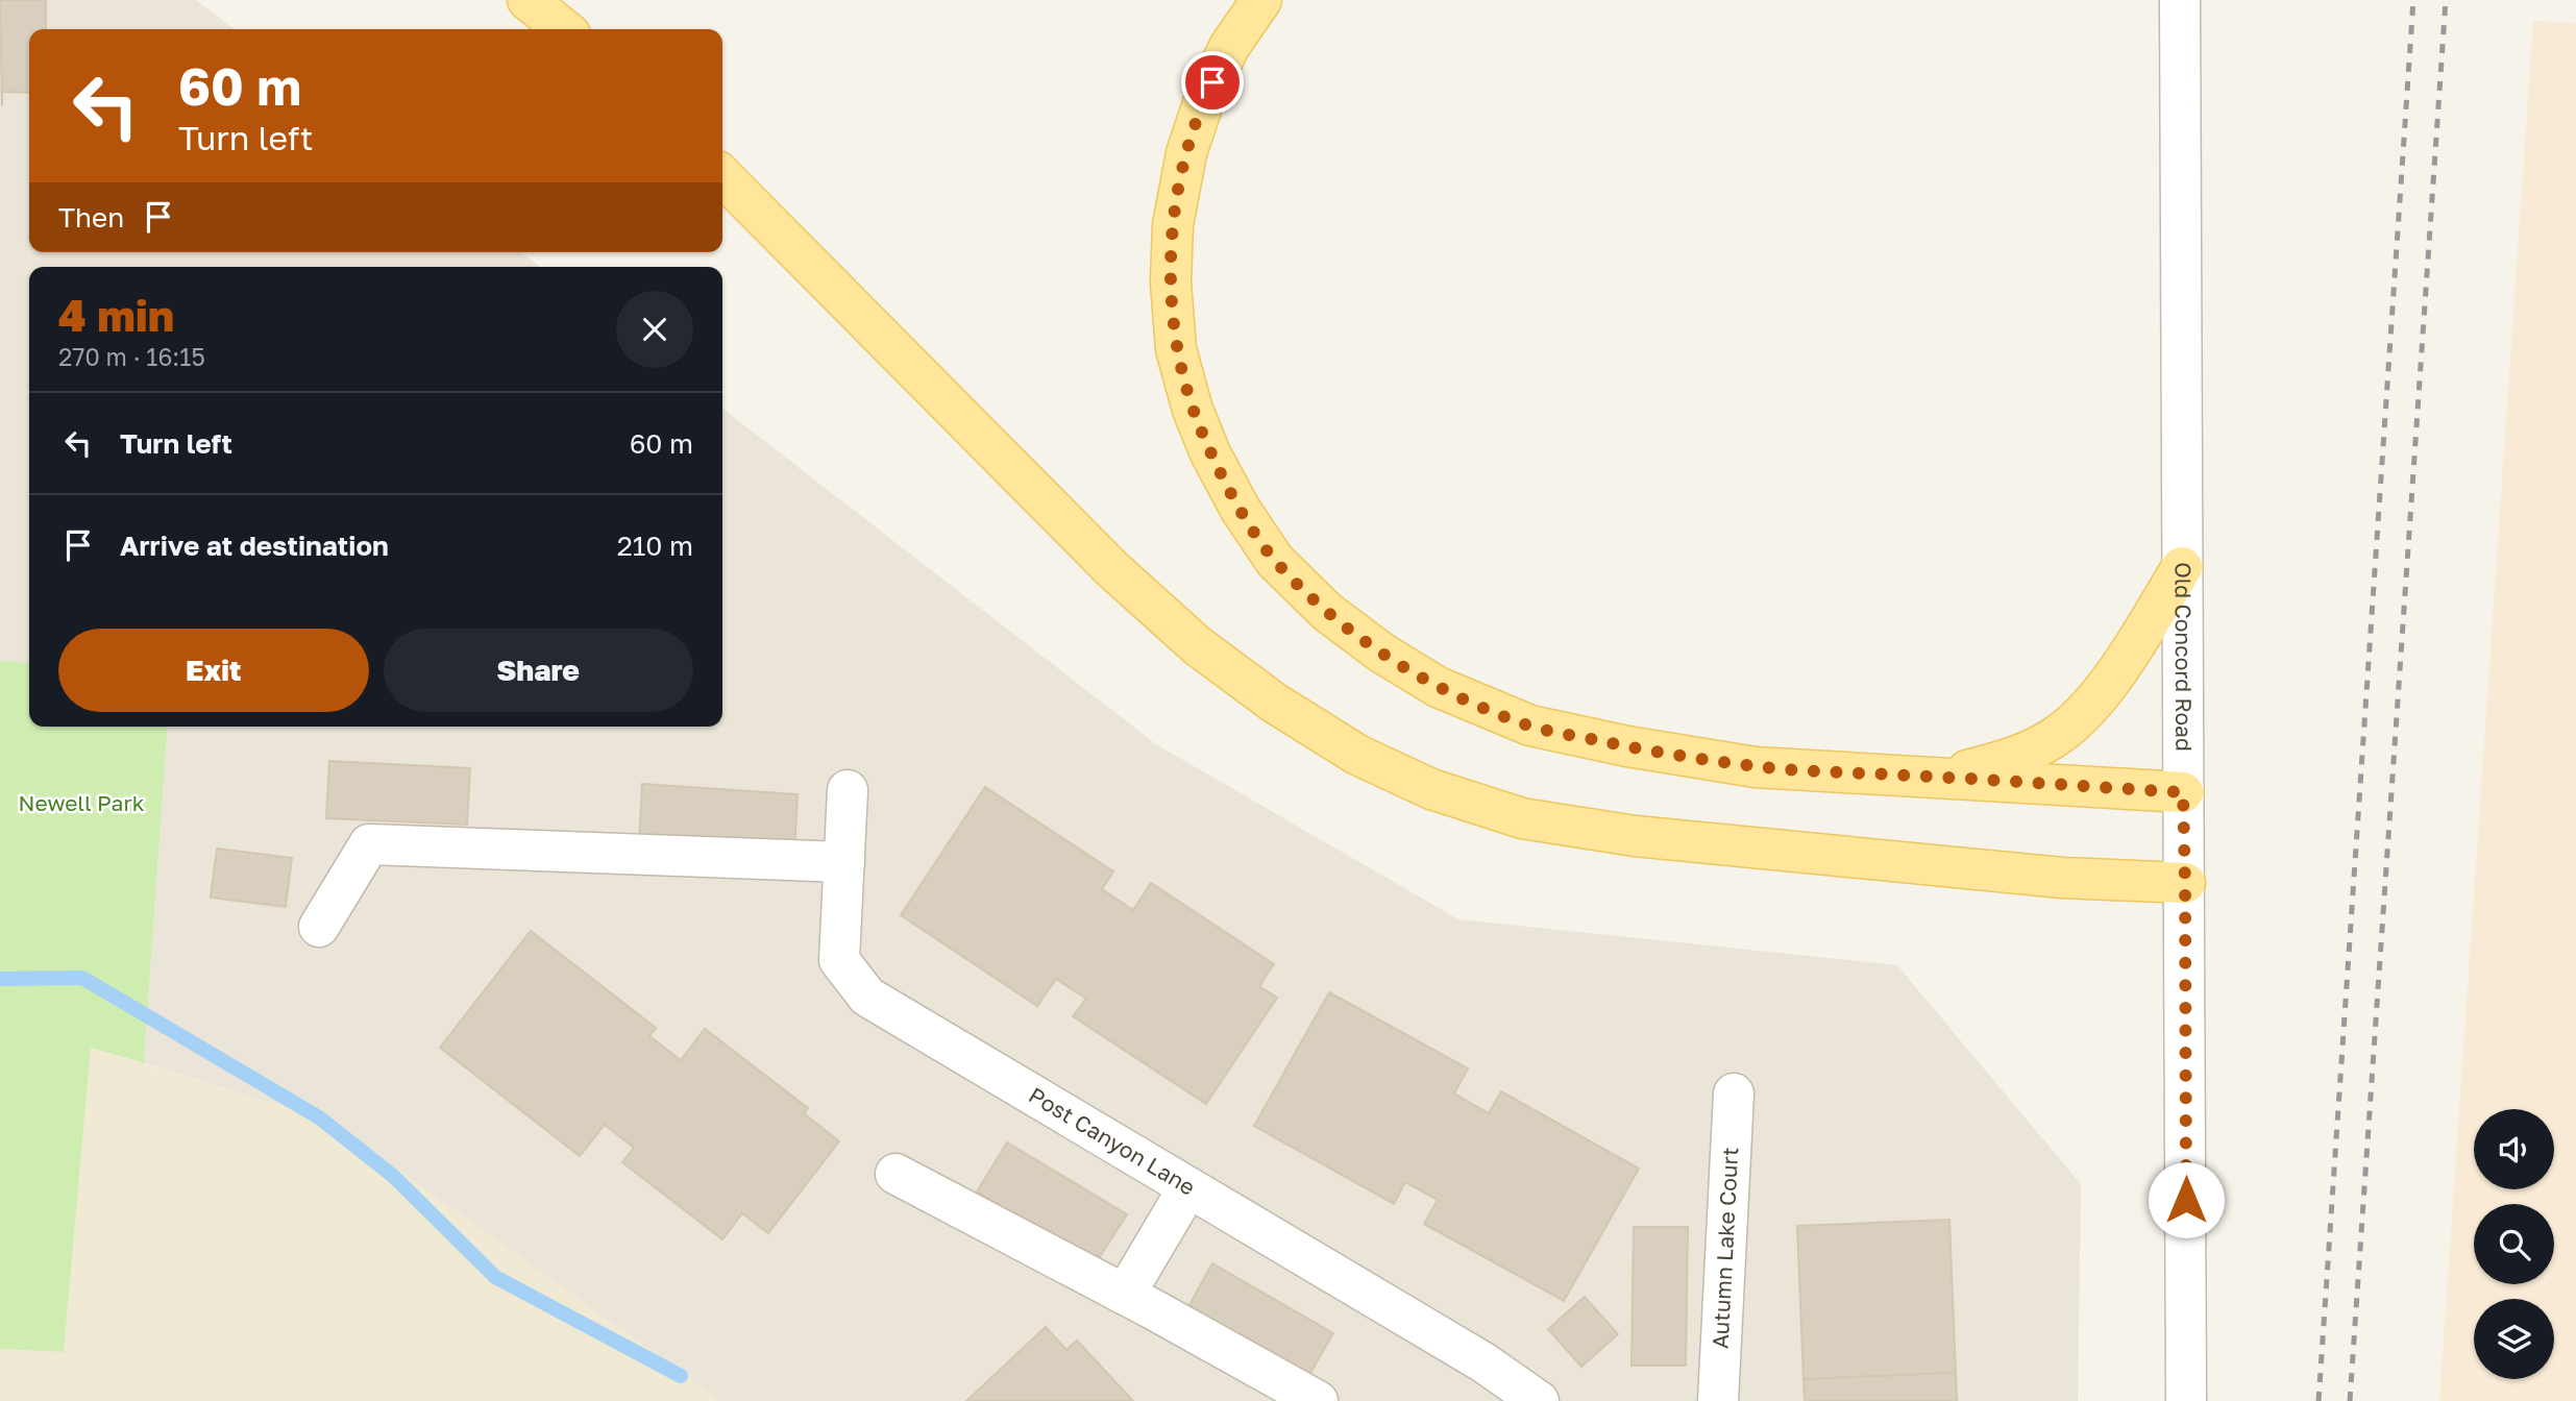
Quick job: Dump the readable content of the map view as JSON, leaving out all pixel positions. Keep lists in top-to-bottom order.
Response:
{
  "streets": {
    "street": ["Old Concord Road", "Post Canyon Lane", "Autumn Lake Court"]
  },
  "parks": ["Newell Park"],
  "page": {
    "turn": ["60 m", "Turn left"],
    "then": "Then",
    "heading": ["4 min", "270 m · 16:15"],
    "list": [
      {
        "name": "Turn left",
        "value": "60 m"
      },
      {
        "name": "Arrive at destination",
        "value": "210 m"
      }
    ],
    "buttons": ["Exit", "Share"]
  }
}
